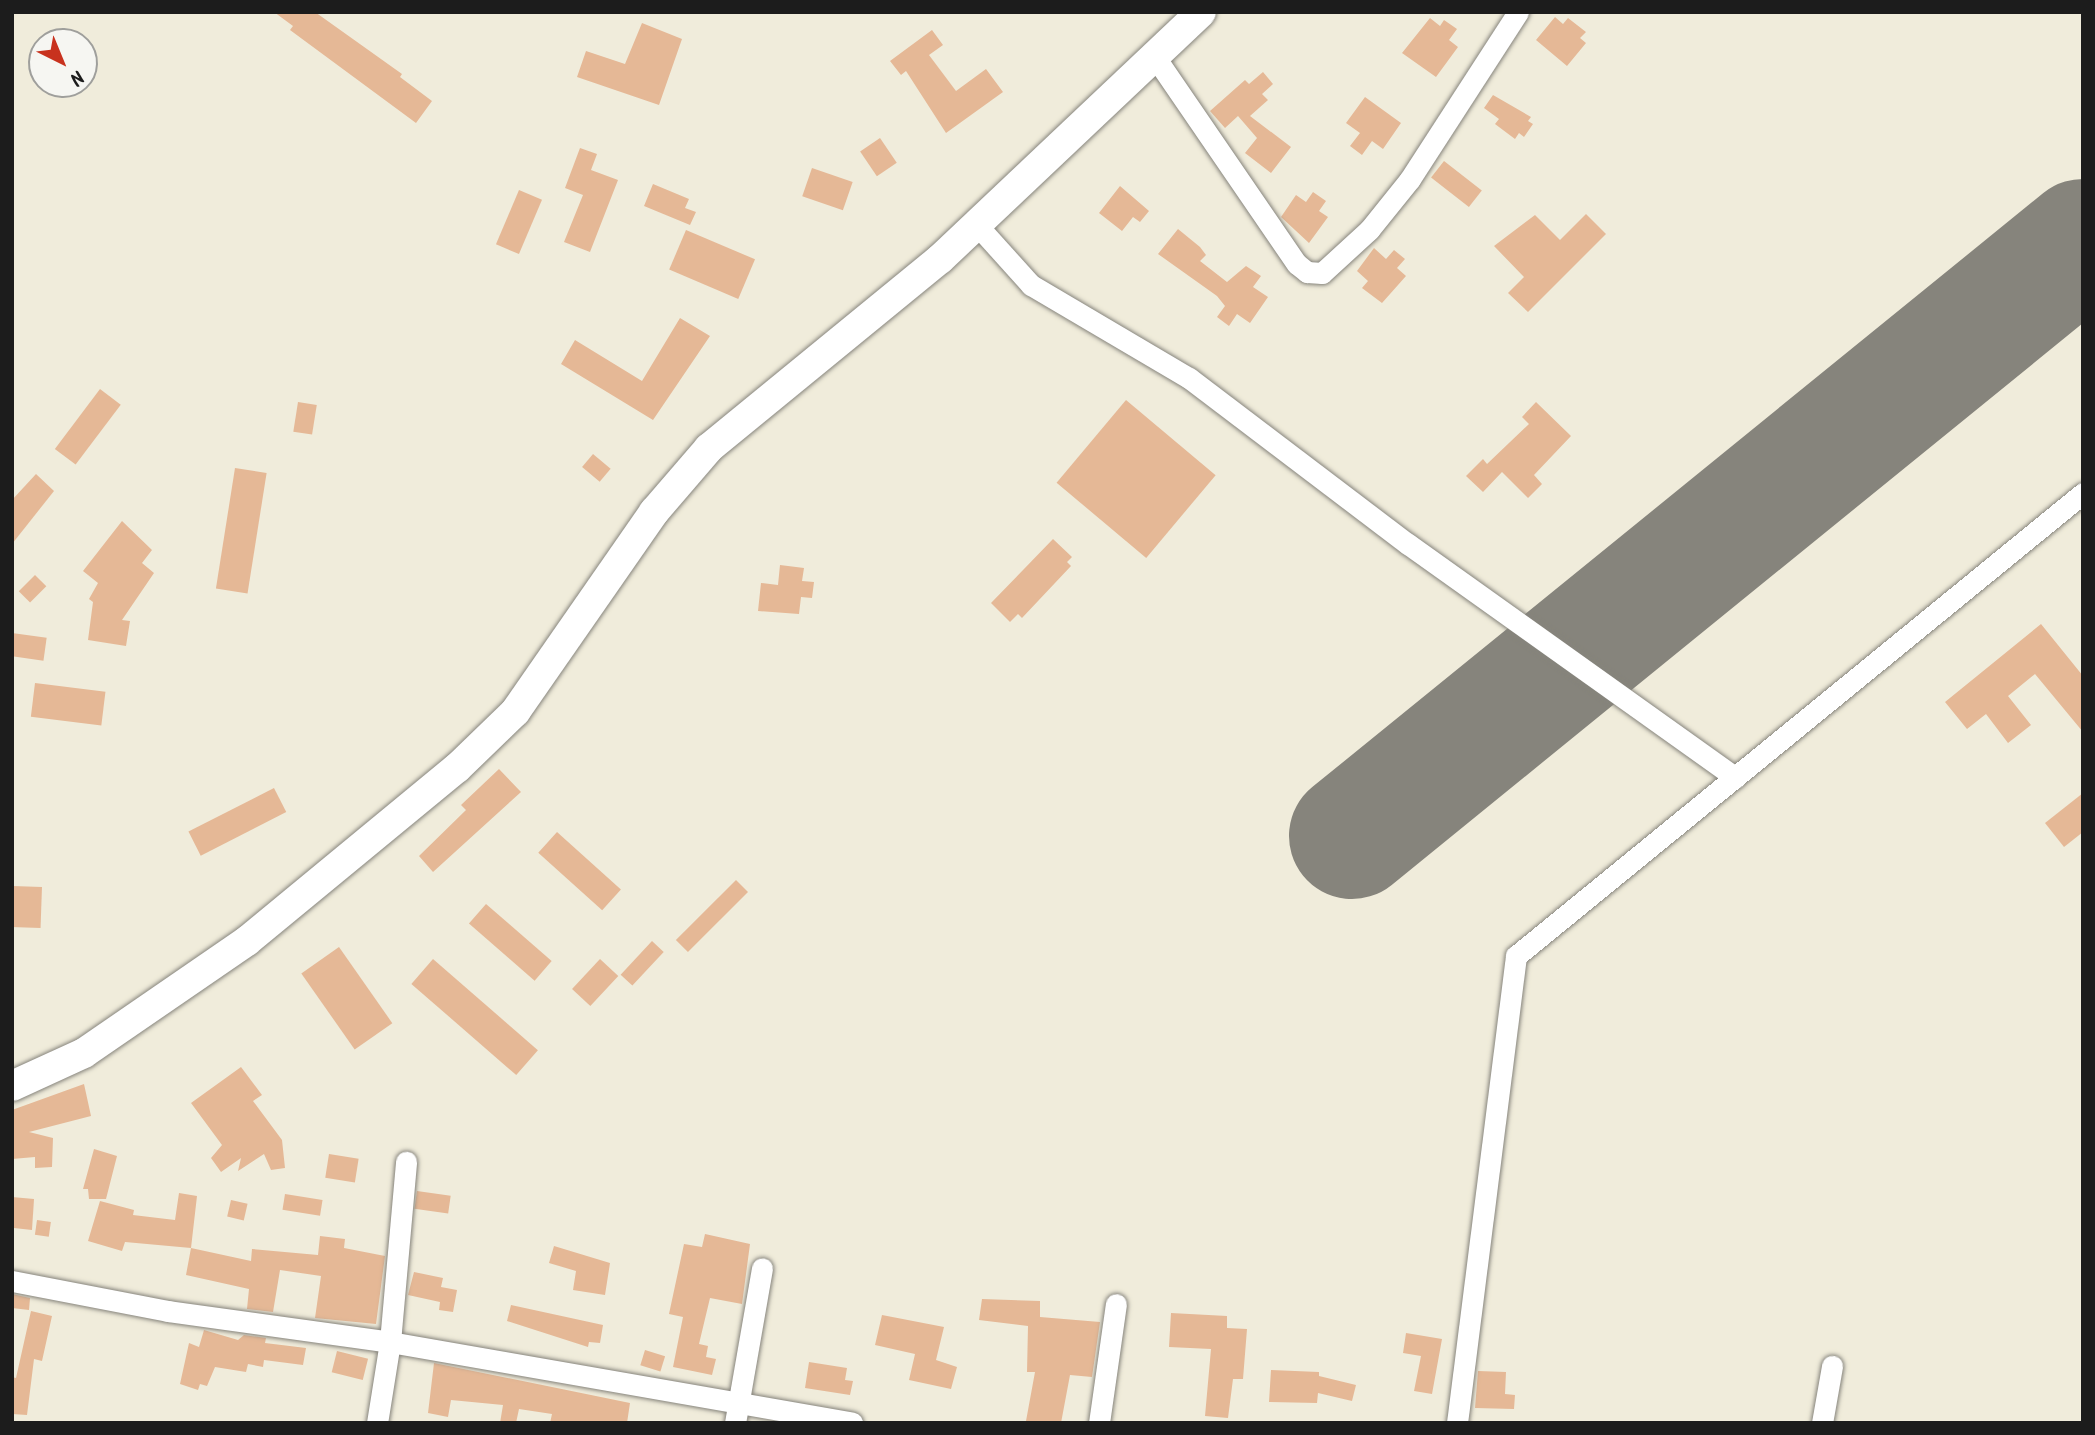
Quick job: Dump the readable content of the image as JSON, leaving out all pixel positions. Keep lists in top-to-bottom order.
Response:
{
  "north": "bottom right"
}
